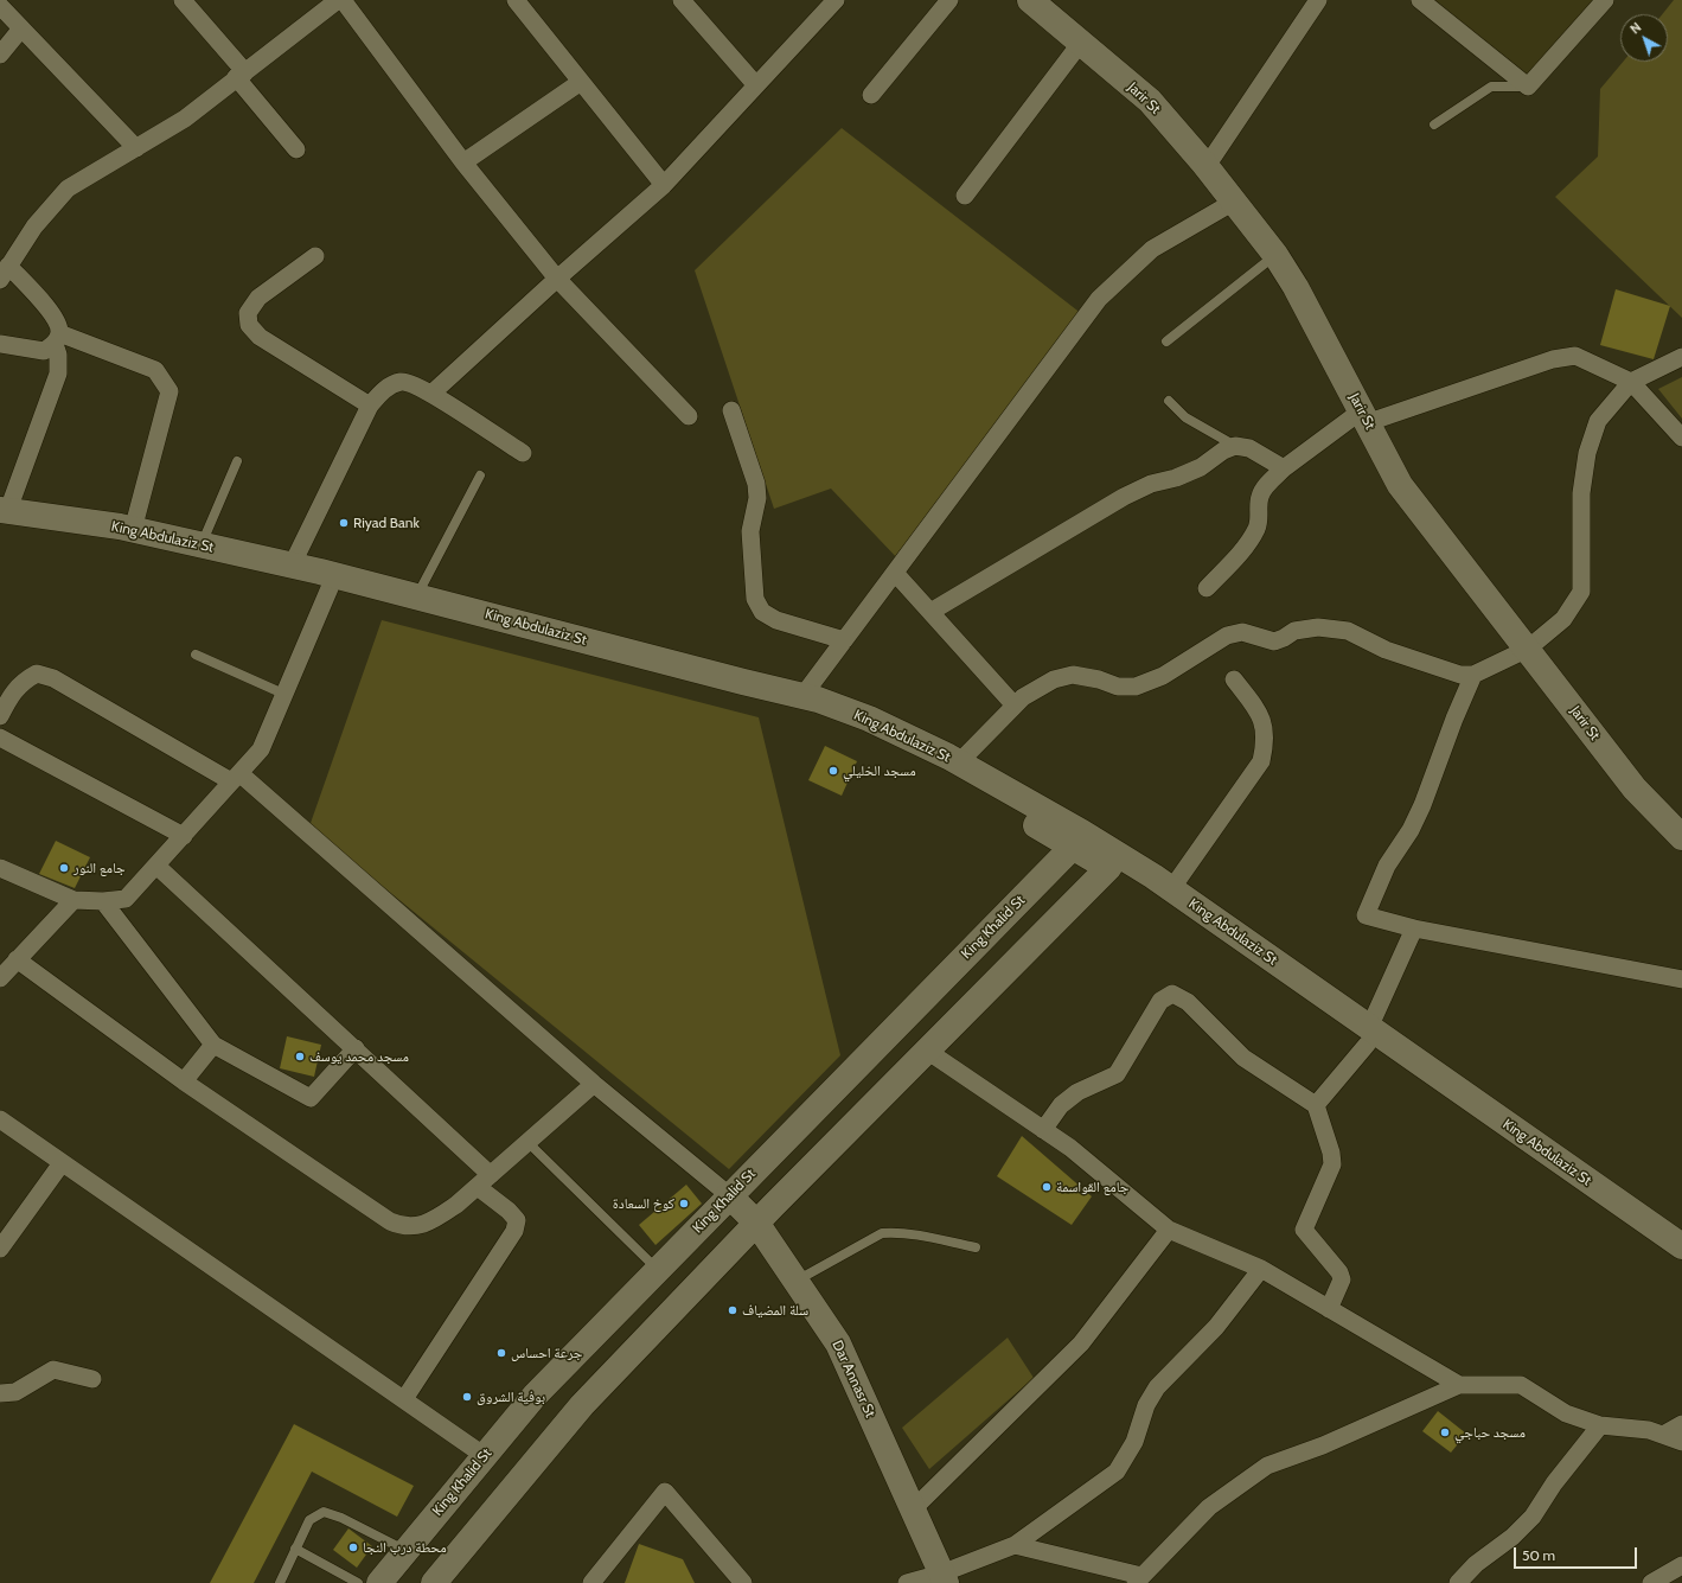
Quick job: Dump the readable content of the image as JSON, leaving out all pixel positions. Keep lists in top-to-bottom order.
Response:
{
  "streets": {
    "street": [
      "Jarir St",
      "King Abdulaziz St",
      "King Khalid St",
      "Dar Annasr St"
    ]
  },
  "crossings": [
    ["King Abdulaziz St", "King Khalid St"],
    ["King Khalid St", "Dar Annasr St"]
  ],
  "places": [
    "Riyad Bank",
    "مسجد الخليلي",
    "جامع النور",
    "مسجد محمد يوسف",
    "جامع القواسمة",
    "كوخ السعادة",
    "سلة المضياف",
    "جرعة احساس",
    "بوفية الشروق",
    "مسجد حباجي",
    "محطة درب النجا"
  ],
  "scale_bar": "50 m",
  "north": "top left"
}
